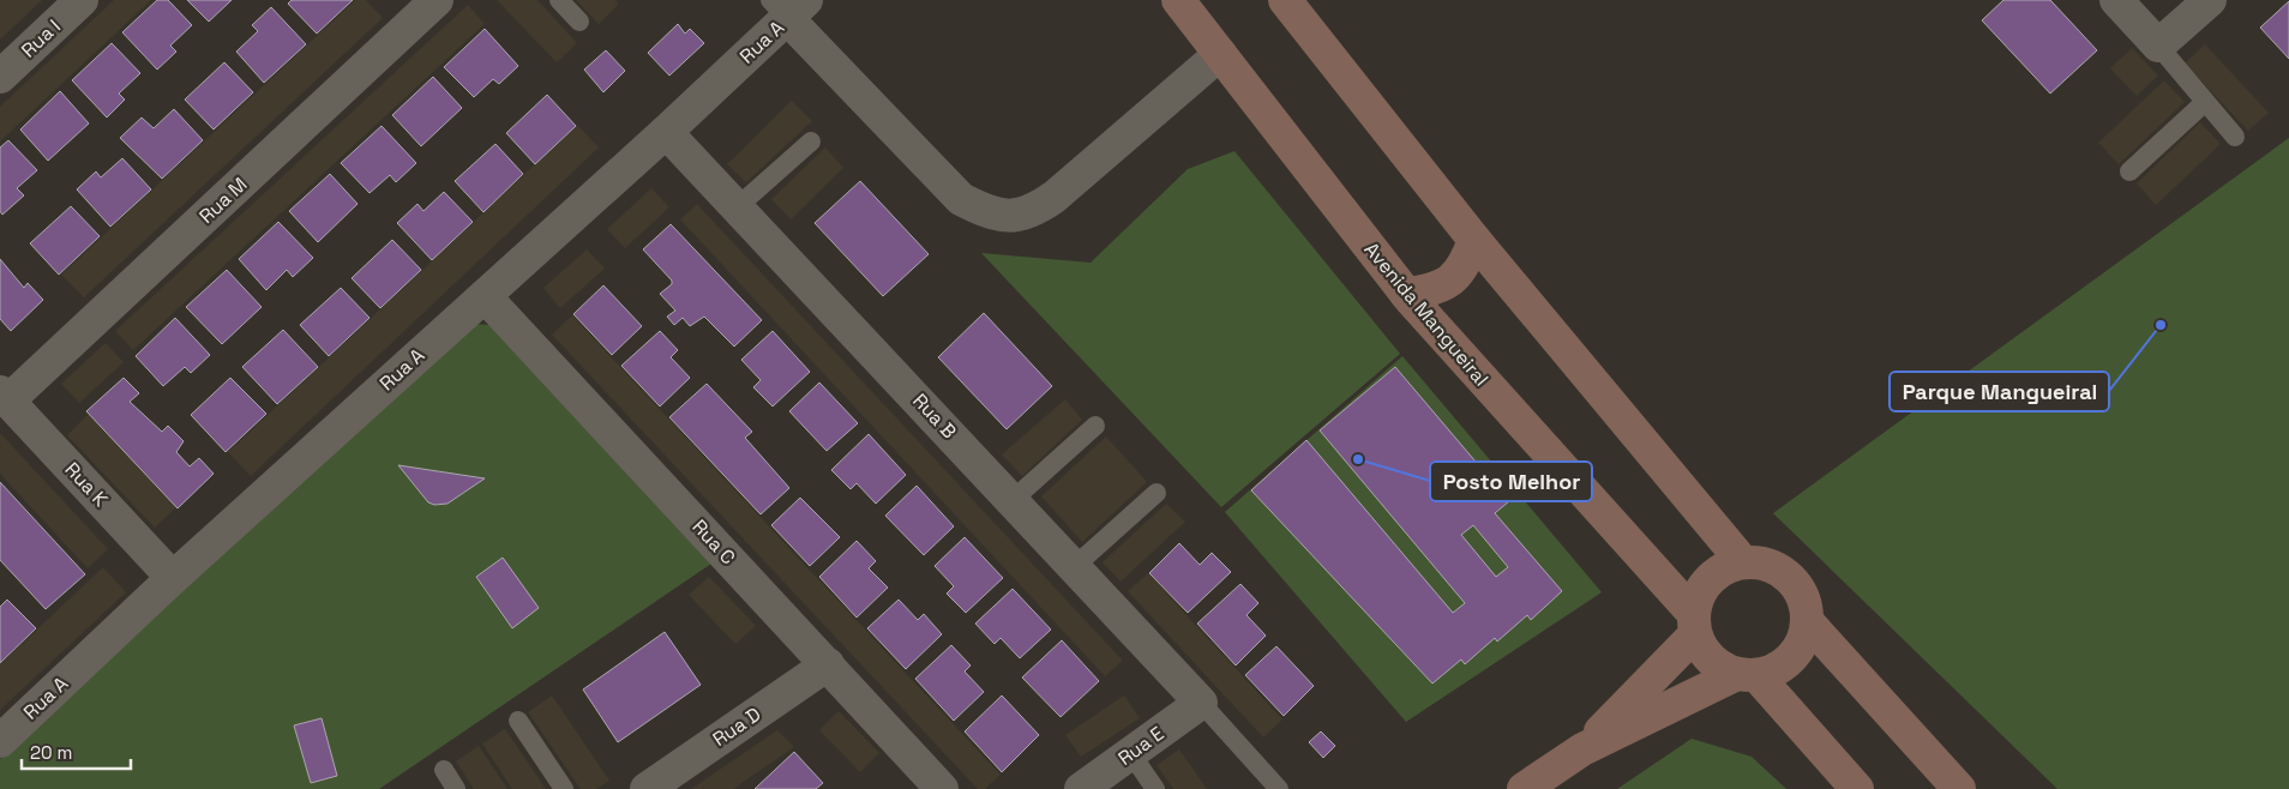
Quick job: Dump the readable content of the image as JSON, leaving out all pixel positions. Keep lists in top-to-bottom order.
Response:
{
  "streets": {
    "street": [
      "Rua I",
      "Rua A",
      "Rua M",
      "Avenida Mangueiral",
      "Rua B",
      "Rua K",
      "Rua C",
      "Rua D",
      "Rua E"
    ]
  },
  "crossings": [
    ["Rua A", "Rua B"],
    ["Rua A", "Rua K"],
    ["Rua A", "Rua C"],
    ["Rua M", "Rua K"],
    ["Rua B", "Rua E"],
    ["Rua C", "Rua D"]
  ],
  "places": ["Parque Mangueiral", "Posto Melhor"],
  "scale_bar": "20 m"
}
